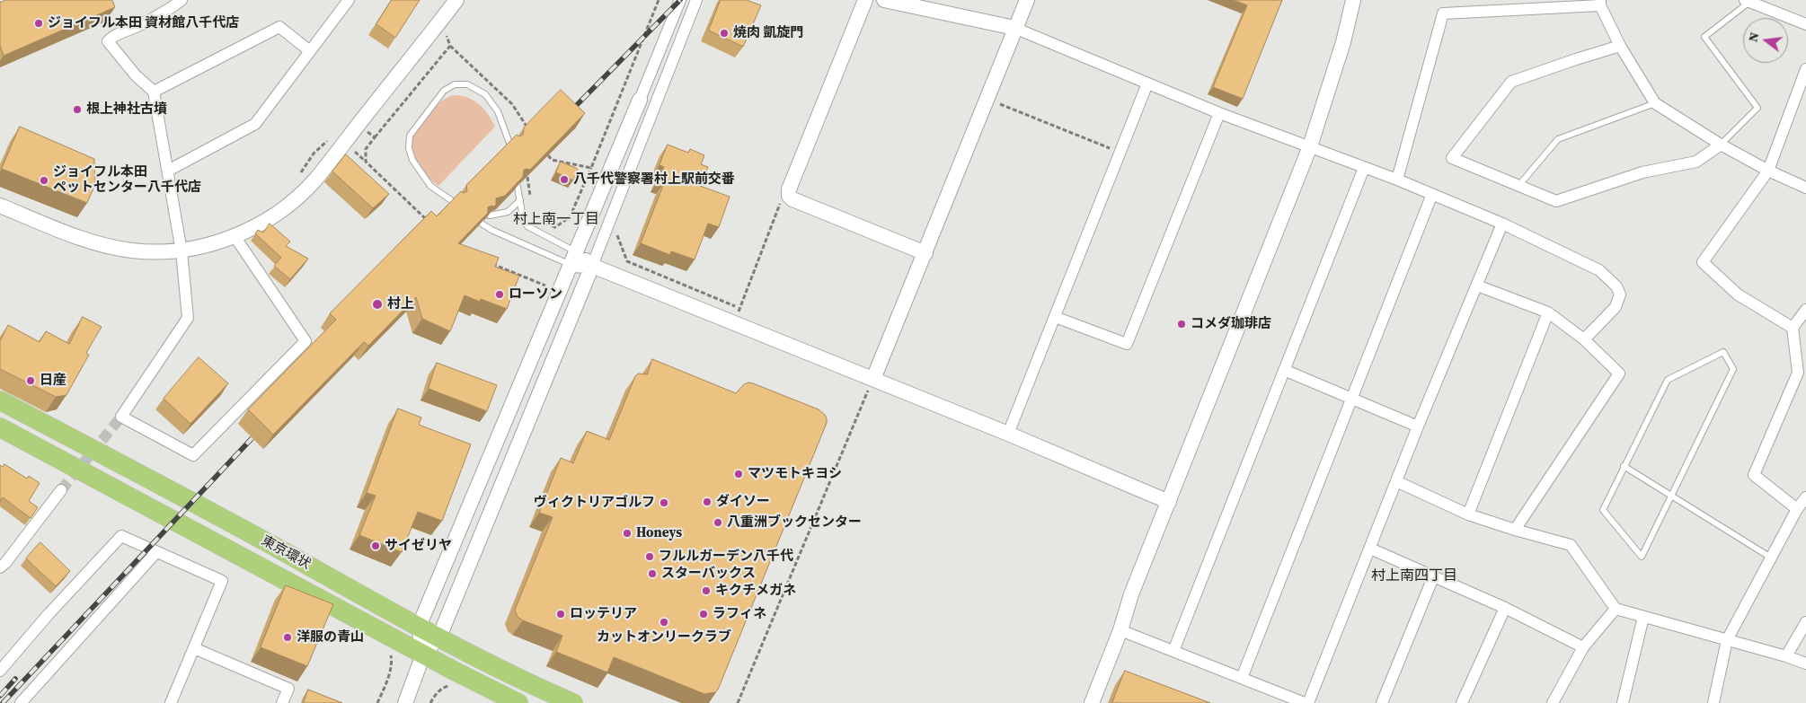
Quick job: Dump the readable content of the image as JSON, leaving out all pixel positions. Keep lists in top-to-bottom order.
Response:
{
  "streets": {
    "highway": ["東京環状"]
  },
  "districts": ["村上南一丁目", "村上南四丁目"],
  "places": [
    "ジョイフル本田 資材館八千代店",
    "焼肉 凱旋門",
    "根上神社古墳",
    "八千代警察署村上駅前交番",
    "ジョイフル本田 ペットセンター八千代店",
    "ローソン",
    "村上",
    "コメダ珈琲店",
    "日産",
    "マツモトキヨシ",
    "ダイソー",
    "ヴィクトリアゴルフ",
    "八重洲ブックセンター",
    "Honeys",
    "サイゼリヤ",
    "フルルガーデン八千代",
    "スターバックス",
    "キクチメガネ",
    "ロッテリア",
    "ラフィネ",
    "カットオンリークラブ",
    "洋服の青山"
  ],
  "north": "left"
}
